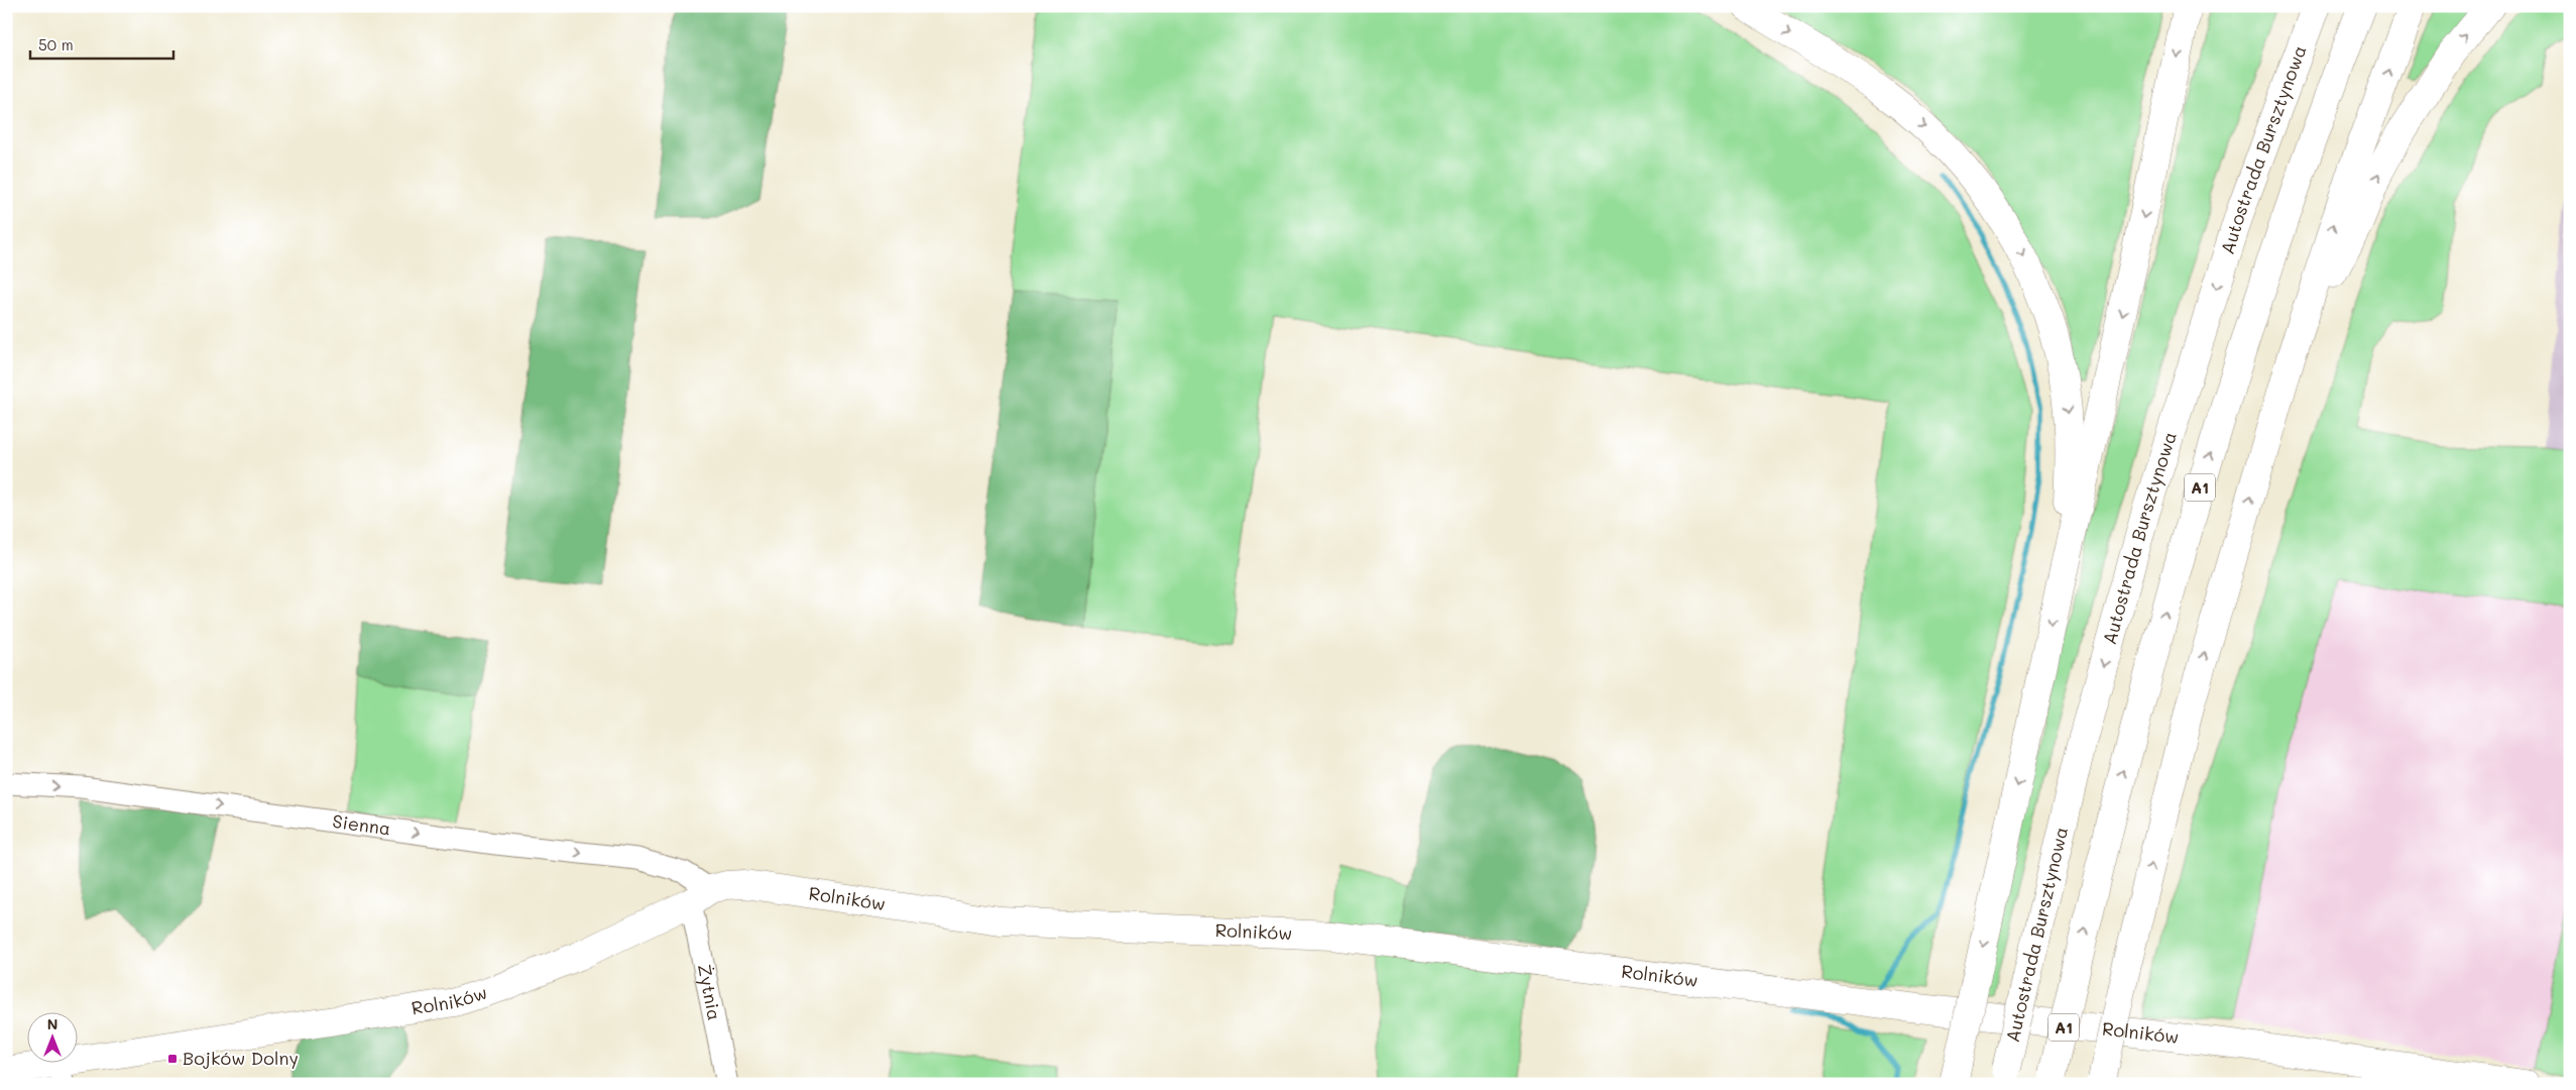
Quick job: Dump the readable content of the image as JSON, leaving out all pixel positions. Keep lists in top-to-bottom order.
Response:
{
  "streets": {
    "main road": ["Autostrada Bursztynowa", "A1", "Rolników"],
    "street": ["Sienna", "Żytnia"]
  },
  "crossings": [
    ["Sienna", "Rolników"],
    ["Sienna", "Żytnia"],
    ["Rolników", "Żytnia"]
  ],
  "one_way": ["Sienna"],
  "places": {
    "transit": ["Bojków Dolny"]
  },
  "scale_bar": "50 m",
  "north": "top"
}
